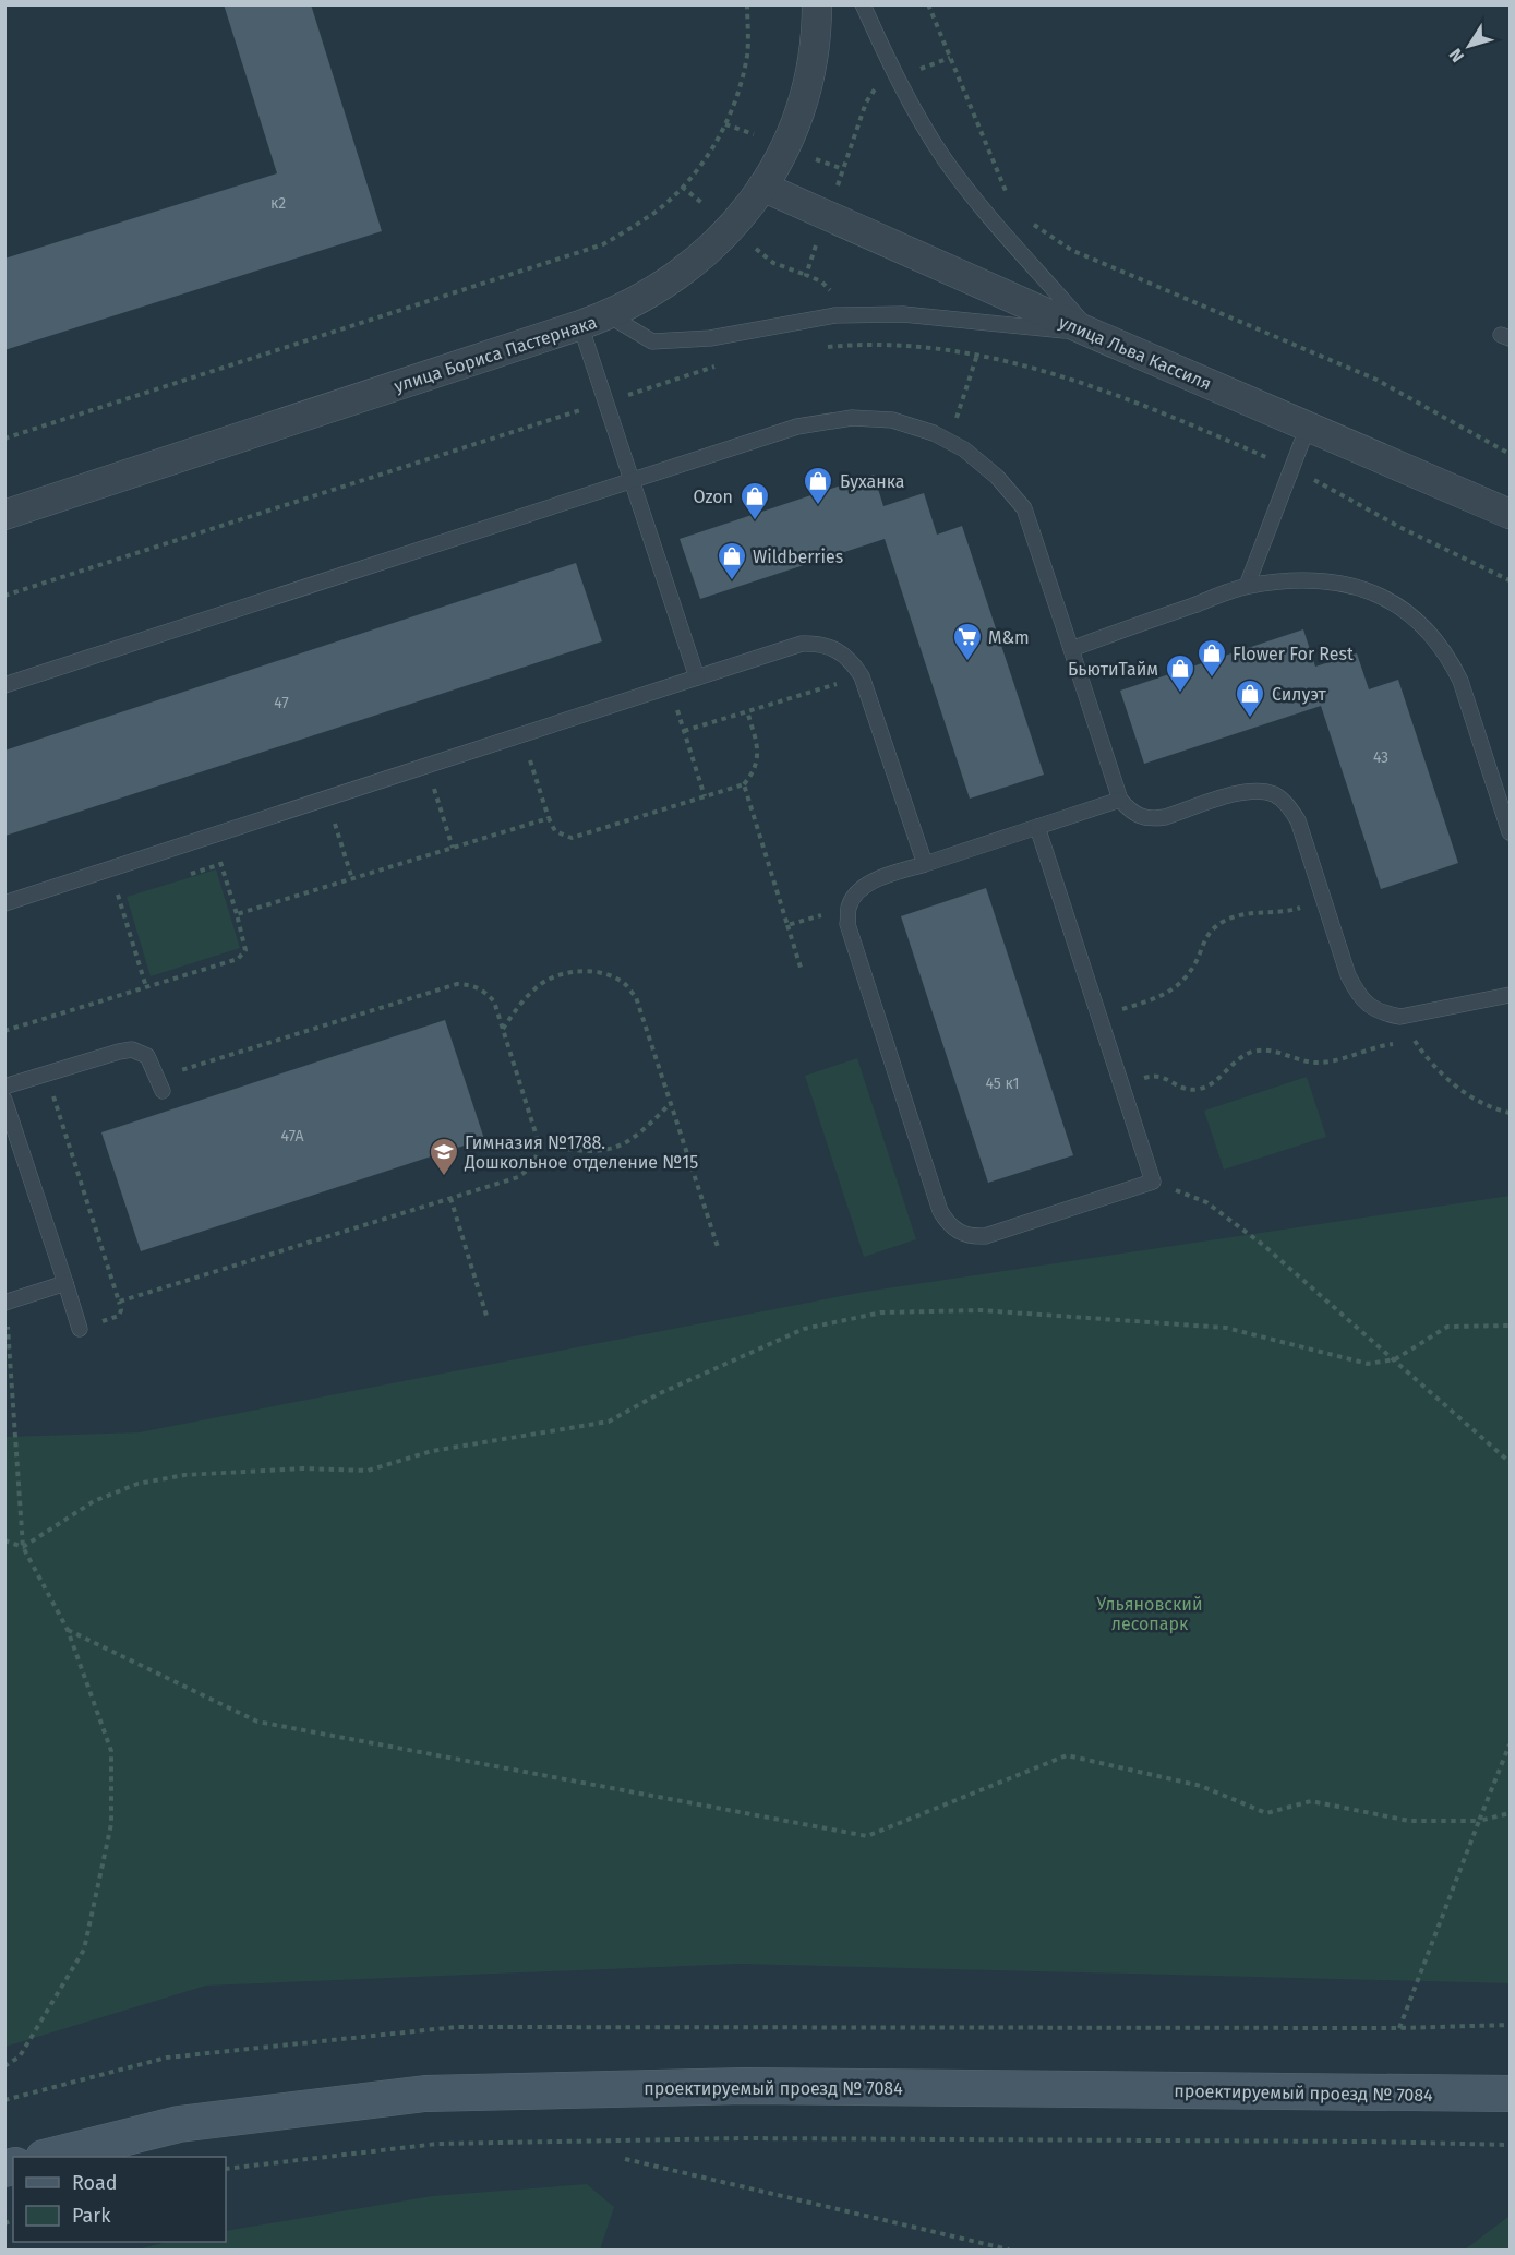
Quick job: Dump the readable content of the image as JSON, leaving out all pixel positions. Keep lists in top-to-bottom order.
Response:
{
  "streets": {
    "street": ["улица Льва Кассиля", "улица Бориса Пастернака", "проектируемый проезд № 7084"]
  },
  "crossings": [
    ["улица Льва Кассиля", "улица Бориса Пастернака"]
  ],
  "parks": ["Ульяновский лесопарк"],
  "places": {
    "shop": [
      "Буханка",
      "Ozon",
      "Wildberries",
      "Flower For Rest",
      "БьютиТайм",
      "Силуэт"
    ],
    "supermarket": ["M&m"],
    "school or university": ["Гимназия №1788. Дошкольное отделение №15"]
  },
  "house_numbers": [
    "к2",
    "47",
    "43",
    "45 к1",
    "47А"
  ],
  "legend": ["Road", "Park"],
  "north": "bottom left"
}
